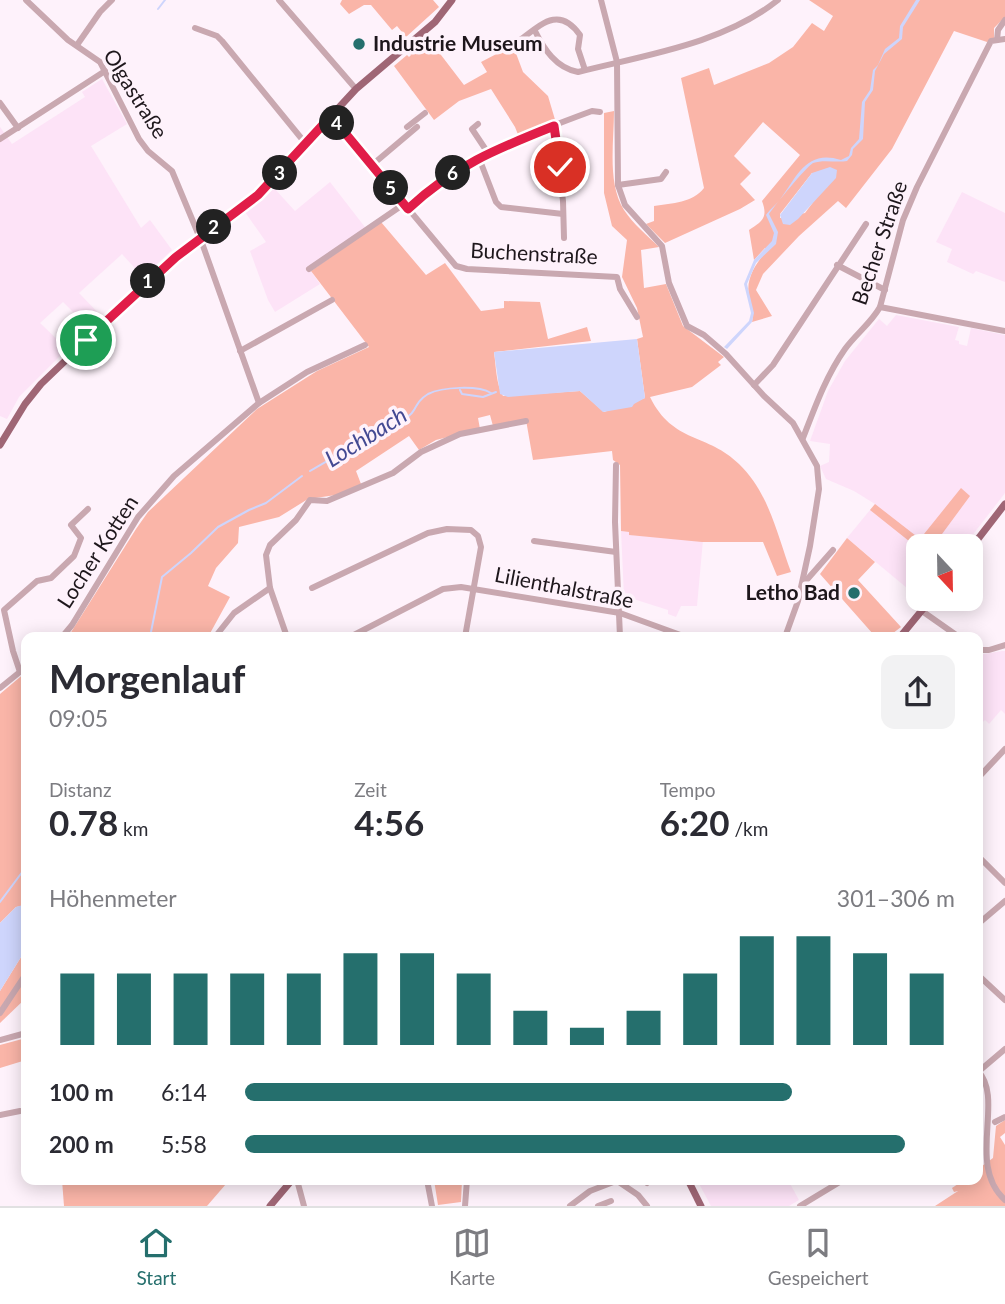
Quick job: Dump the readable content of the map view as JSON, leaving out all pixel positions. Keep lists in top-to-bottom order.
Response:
{
  "streets": {
    "street": [
      "Olgastraße",
      "Becher Straße",
      "Buchenstraße",
      "Locher Kotten",
      "Lilienthalstraße"
    ]
  },
  "crossings": [
    ["Olgastraße", "Locher Kotten"]
  ],
  "water": ["Lochbach"],
  "places": ["Industrie Museum", "Letho Bad"],
  "north": "bottom",
  "page": {
    "pins": [
      "4",
      "3",
      "6",
      "5",
      "2",
      "1"
    ],
    "heading": ["Morgenlauf", "09:05"],
    "stats": [
      ["Distanz", "0.78 km"],
      ["Zeit", "4:56"],
      ["Tempo", "6:20 /km"]
    ],
    "chart": ["Höhenmeter", "301–306 m"],
    "list": [
      {
        "name": "100 m",
        "note": "6:14"
      },
      {
        "name": "200 m",
        "note": "5:58"
      }
    ],
    "tabs": ["Start", "Karte", "Gespeichert"]
  }
}
